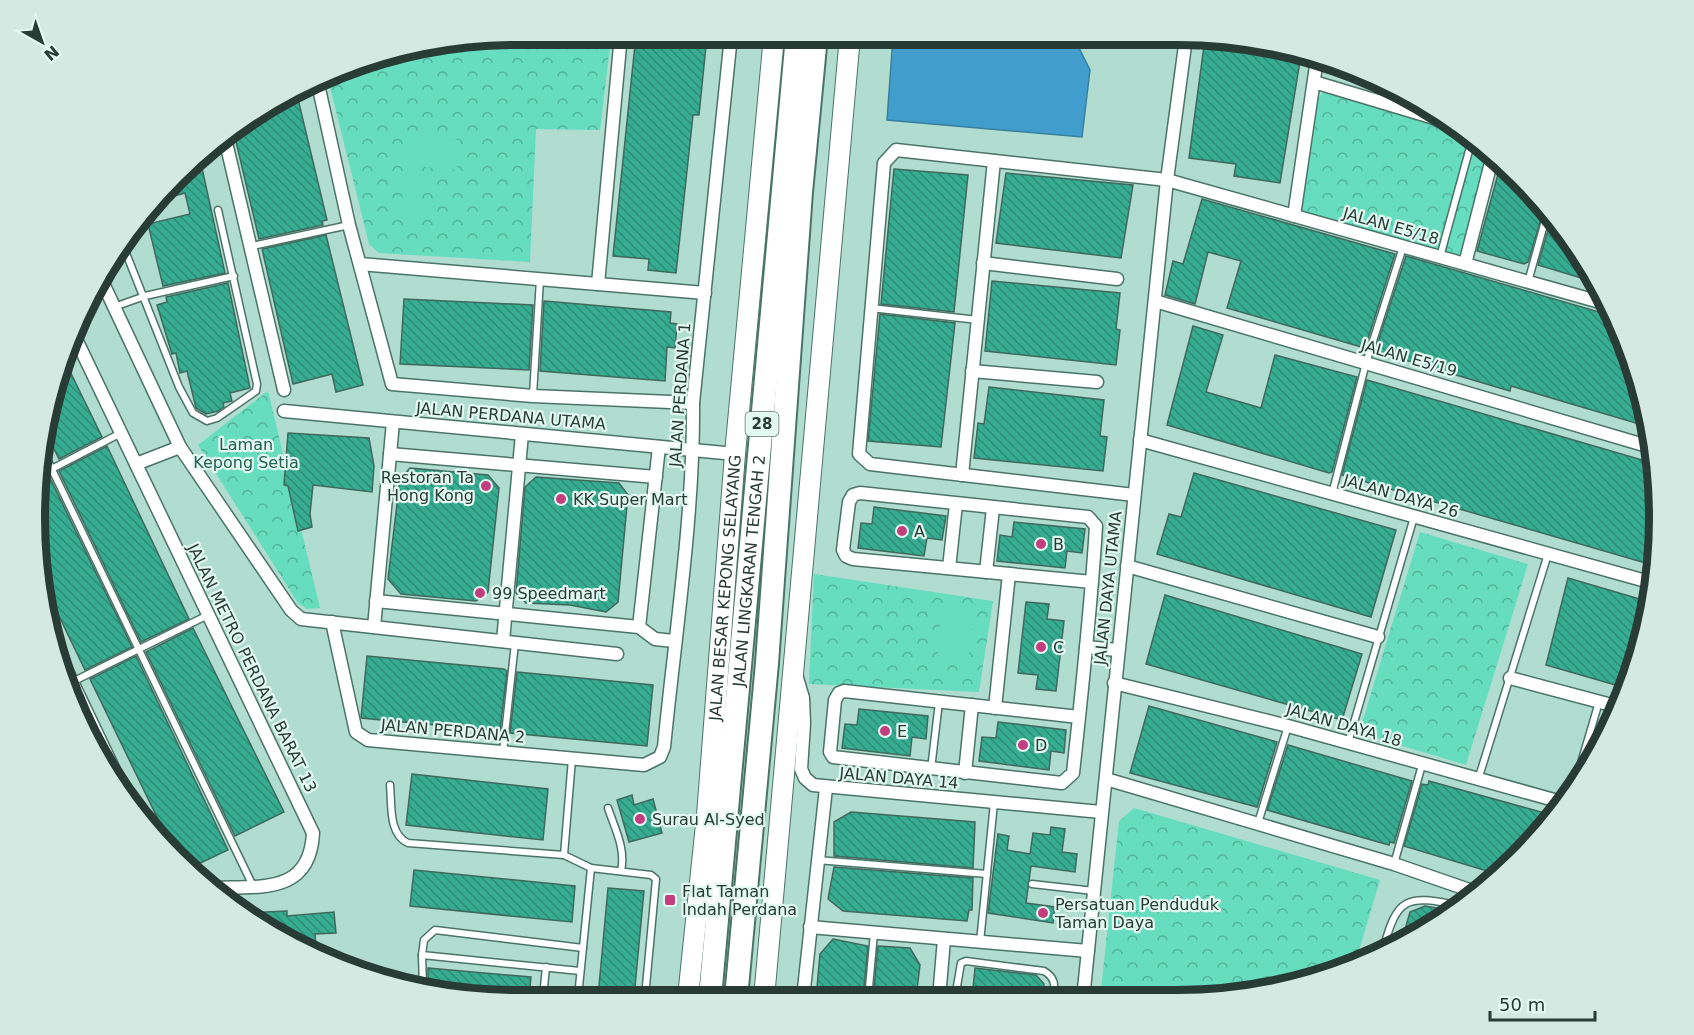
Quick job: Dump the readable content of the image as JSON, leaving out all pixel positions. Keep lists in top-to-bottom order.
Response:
{
  "streets": {
    "highway": ["28", "JALAN LINGKARAN TENGAH 2"],
    "main road": ["JALAN BESAR KEPONG SELAYANG"],
    "street": [
      "JALAN E5/18",
      "JALAN E5/19",
      "JALAN PERDANA 1",
      "JALAN PERDANA UTAMA",
      "JALAN DAYA 26",
      "JALAN DAYA UTAMA",
      "JALAN METRO PERDANA BARAT 13",
      "JALAN DAYA 18",
      "JALAN PERDANA 2",
      "JALAN DAYA 14"
    ]
  },
  "crossings": [
    ["JALAN E5/18", "JALAN DAYA UTAMA"],
    ["JALAN E5/19", "JALAN DAYA UTAMA"],
    ["JALAN PERDANA 1", "JALAN PERDANA UTAMA"],
    ["JALAN PERDANA 1", "JALAN PERDANA 2"],
    ["JALAN PERDANA UTAMA", "JALAN BESAR KEPONG SELAYANG"],
    ["JALAN DAYA 26", "JALAN DAYA UTAMA"],
    ["JALAN DAYA UTAMA", "JALAN DAYA 18"],
    ["JALAN DAYA UTAMA", "JALAN DAYA 14"]
  ],
  "parks": ["Laman Kepong Setia"],
  "places": {
    "other": [
      "Restoran Ta Hong Kong",
      "KK Super Mart",
      "A",
      "B",
      "99 Speedmart",
      "C",
      "E",
      "D",
      "Surau Al-Syed",
      "Persatuan Penduduk Taman Daya"
    ],
    "transit": ["Flat Taman Indah Perdana"]
  },
  "scale_bar": "50 m",
  "north": "bottom right"
}
